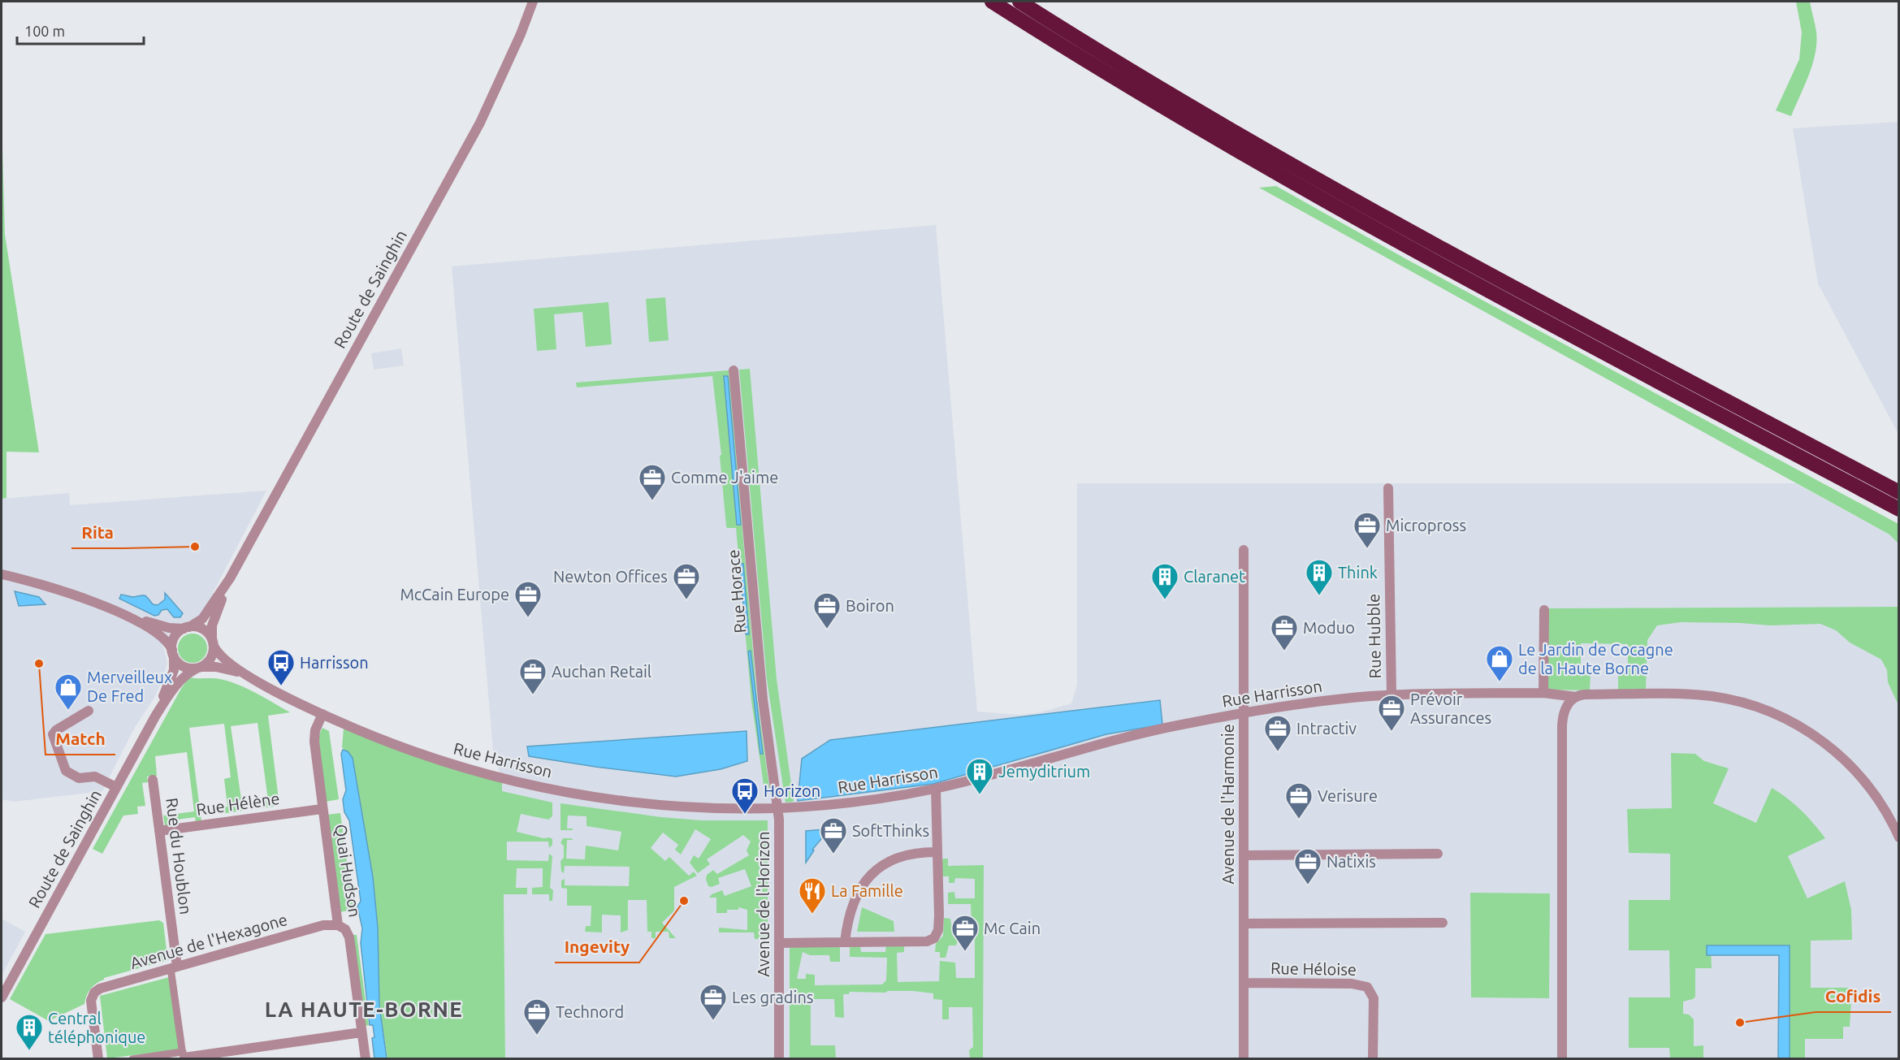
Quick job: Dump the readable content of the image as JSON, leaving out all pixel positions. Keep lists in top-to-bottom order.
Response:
{
  "streets": {
    "street": [
      "Route de Sainghin",
      "Rue Horace",
      "Rue Hubble",
      "Rue Harrisson",
      "Rue Hélène",
      "Avenue de l'Harmonie",
      "Rue du Houblon",
      "Quai Hudson",
      "Avenue de l'Horizon",
      "Avenue de l'Hexagone",
      "Rue Héloise"
    ]
  },
  "crossings": [
    ["Route de Sainghin", "Rue Harrisson"],
    ["Rue Horace", "Rue Harrisson"],
    ["Rue Horace", "Avenue de l'Horizon"],
    ["Rue Hubble", "Rue Harrisson"],
    ["Rue Harrisson", "Avenue de l'Harmonie"],
    ["Rue Harrisson", "Quai Hudson"],
    ["Rue Harrisson", "Avenue de l'Horizon"],
    ["Rue Hélène", "Rue du Houblon"],
    ["Rue Hélène", "Quai Hudson"],
    ["Avenue de l'Harmonie", "Rue Héloise"],
    ["Rue du Houblon", "Avenue de l'Hexagone"],
    ["Quai Hudson", "Avenue de l'Hexagone"]
  ],
  "districts": ["LA HAUTE-BORNE"],
  "places": {
    "office": [
      "Comme J'aime",
      "Micropross",
      "Newton Offices",
      "McCain Europe",
      "Boiron",
      "Moduo",
      "Auchan Retail",
      "Prévoir Assurances",
      "Intractiv",
      "Verisure",
      "SoftThinks",
      "Natixis",
      "Mc Cain",
      "Les gradins",
      "Technord"
    ],
    "other": [
      "Rita",
      "Match",
      "Ingevity",
      "Cofidis"
    ],
    "building": [
      "Think",
      "Claranet",
      "Jemyditrium",
      "Central téléphonique"
    ],
    "shop": ["Le Jardin de Cocagne de la Haute Borne", "Merveilleux De Fred"],
    "bus stop": ["Harrisson", "Horizon"],
    "restaurant": ["La Famille"]
  },
  "scale_bar": "100 m"
}
